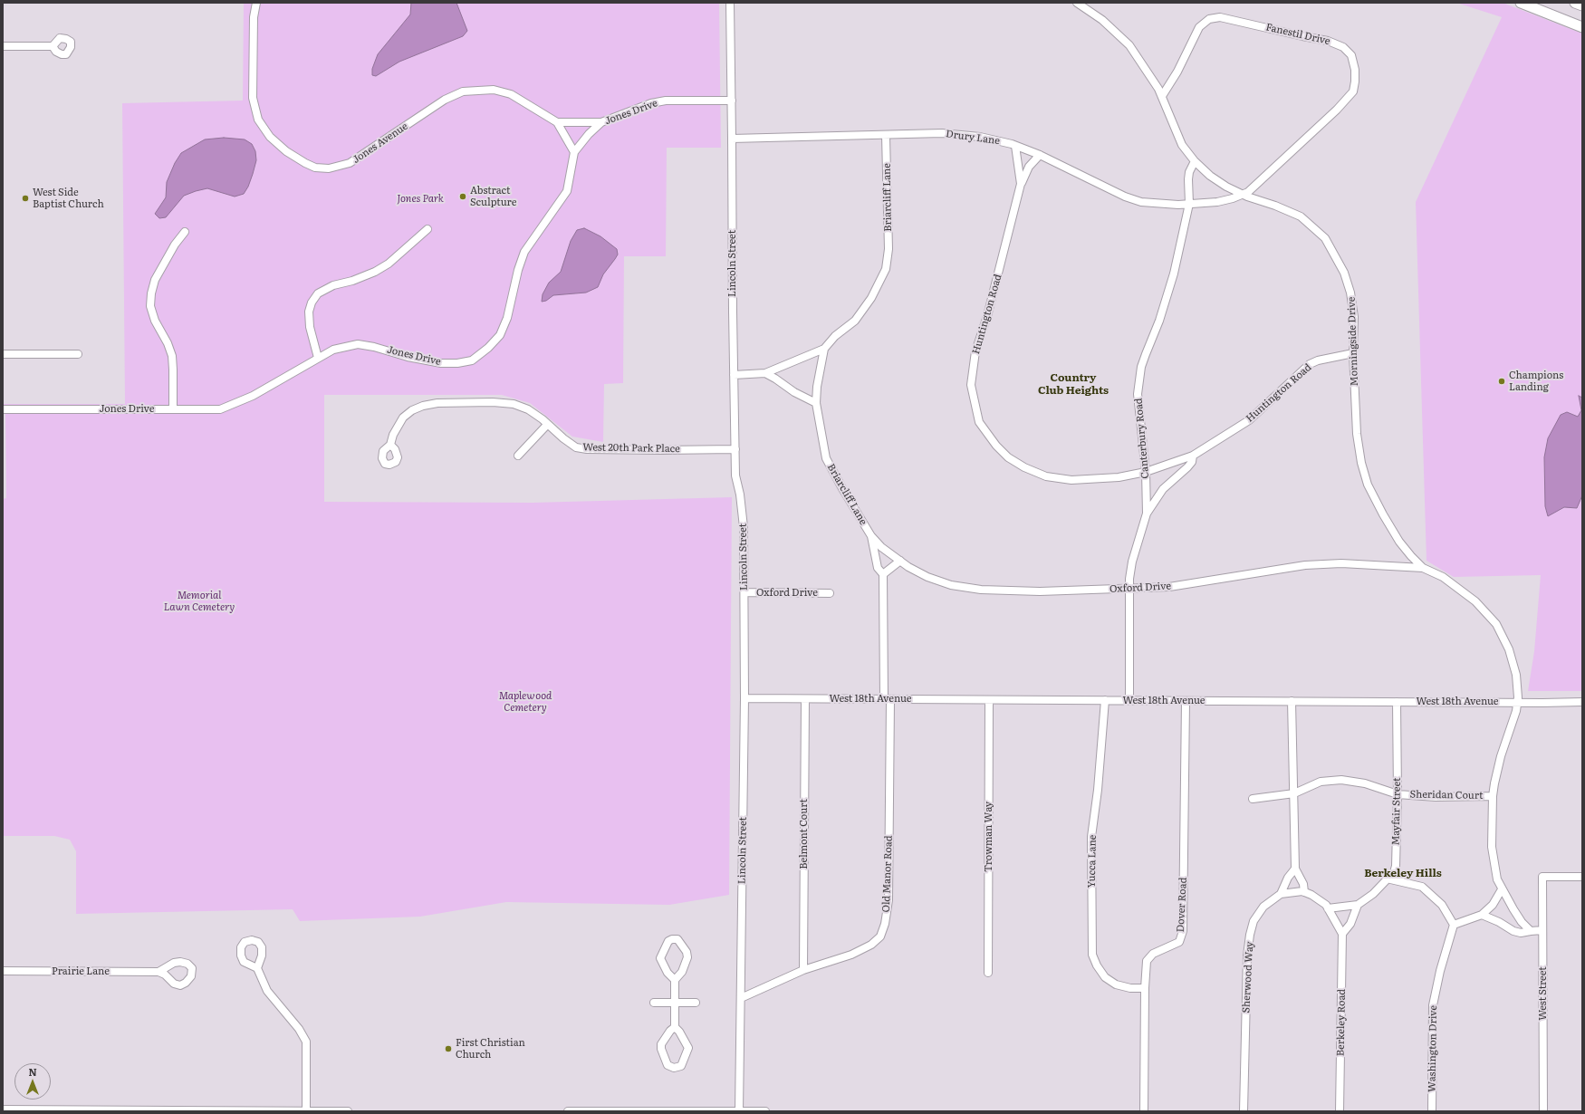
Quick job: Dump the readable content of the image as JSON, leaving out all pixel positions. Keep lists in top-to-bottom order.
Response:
{
  "streets": {
    "street": [
      "Fanestil Drive",
      "Jones Drive",
      "Drury Lane",
      "Jones Avenue",
      "Briarcliff Lane",
      "Lincoln Street",
      "Huntington Road",
      "Morningside Drive",
      "Canterbury Road",
      "West 20th Park Place",
      "Oxford Drive",
      "West 18th Avenue",
      "Sheridan Court",
      "Mayfair Street",
      "Belmont Court",
      "Trowman Way",
      "Yucca Lane",
      "Old Manor Road",
      "Dover Road",
      "Prairie Lane",
      "Sherwood Way",
      "West Street",
      "Berkeley Road",
      "Washington Drive"
    ]
  },
  "crossings": [
    ["Fanestil Drive", "Drury Lane"],
    ["Fanestil Drive", "Morningside Drive"],
    ["Jones Drive", "Lincoln Street"],
    ["Drury Lane", "Briarcliff Lane"],
    ["Drury Lane", "Lincoln Street"],
    ["Drury Lane", "Huntington Road"],
    ["Drury Lane", "Morningside Drive"],
    ["Drury Lane", "Canterbury Road"],
    ["Briarcliff Lane", "Oxford Drive"],
    ["Briarcliff Lane", "West 18th Avenue"],
    ["Briarcliff Lane", "Old Manor Road"],
    ["Lincoln Street", "West 20th Park Place"],
    ["Lincoln Street", "Oxford Drive"],
    ["Lincoln Street", "West 18th Avenue"],
    ["Lincoln Street", "Old Manor Road"],
    ["Huntington Road", "Morningside Drive"],
    ["Huntington Road", "Canterbury Road"],
    ["Morningside Drive", "Canterbury Road"],
    ["Morningside Drive", "Oxford Drive"],
    ["Morningside Drive", "West 18th Avenue"],
    ["Canterbury Road", "Oxford Drive"],
    ["Canterbury Road", "West 18th Avenue"],
    ["West 18th Avenue", "Mayfair Street"],
    ["West 18th Avenue", "Belmont Court"],
    ["West 18th Avenue", "Trowman Way"],
    ["West 18th Avenue", "Yucca Lane"],
    ["West 18th Avenue", "Old Manor Road"],
    ["West 18th Avenue", "Dover Road"],
    ["Sheridan Court", "Mayfair Street"],
    ["Sheridan Court", "Sherwood Way"],
    ["Mayfair Street", "Sherwood Way"],
    ["Belmont Court", "Old Manor Road"],
    ["Yucca Lane", "Dover Road"]
  ],
  "districts": ["Country Club Heights", "Berkeley Hills"],
  "parks": ["Jones Park", "Memorial Lawn Cemetery", "Maplewood Cemetery"],
  "places": [
    "Abstract Sculpture",
    "West Side Baptist Church",
    "Champions Landing",
    "First Christian Church"
  ],
  "north": "top"
}
